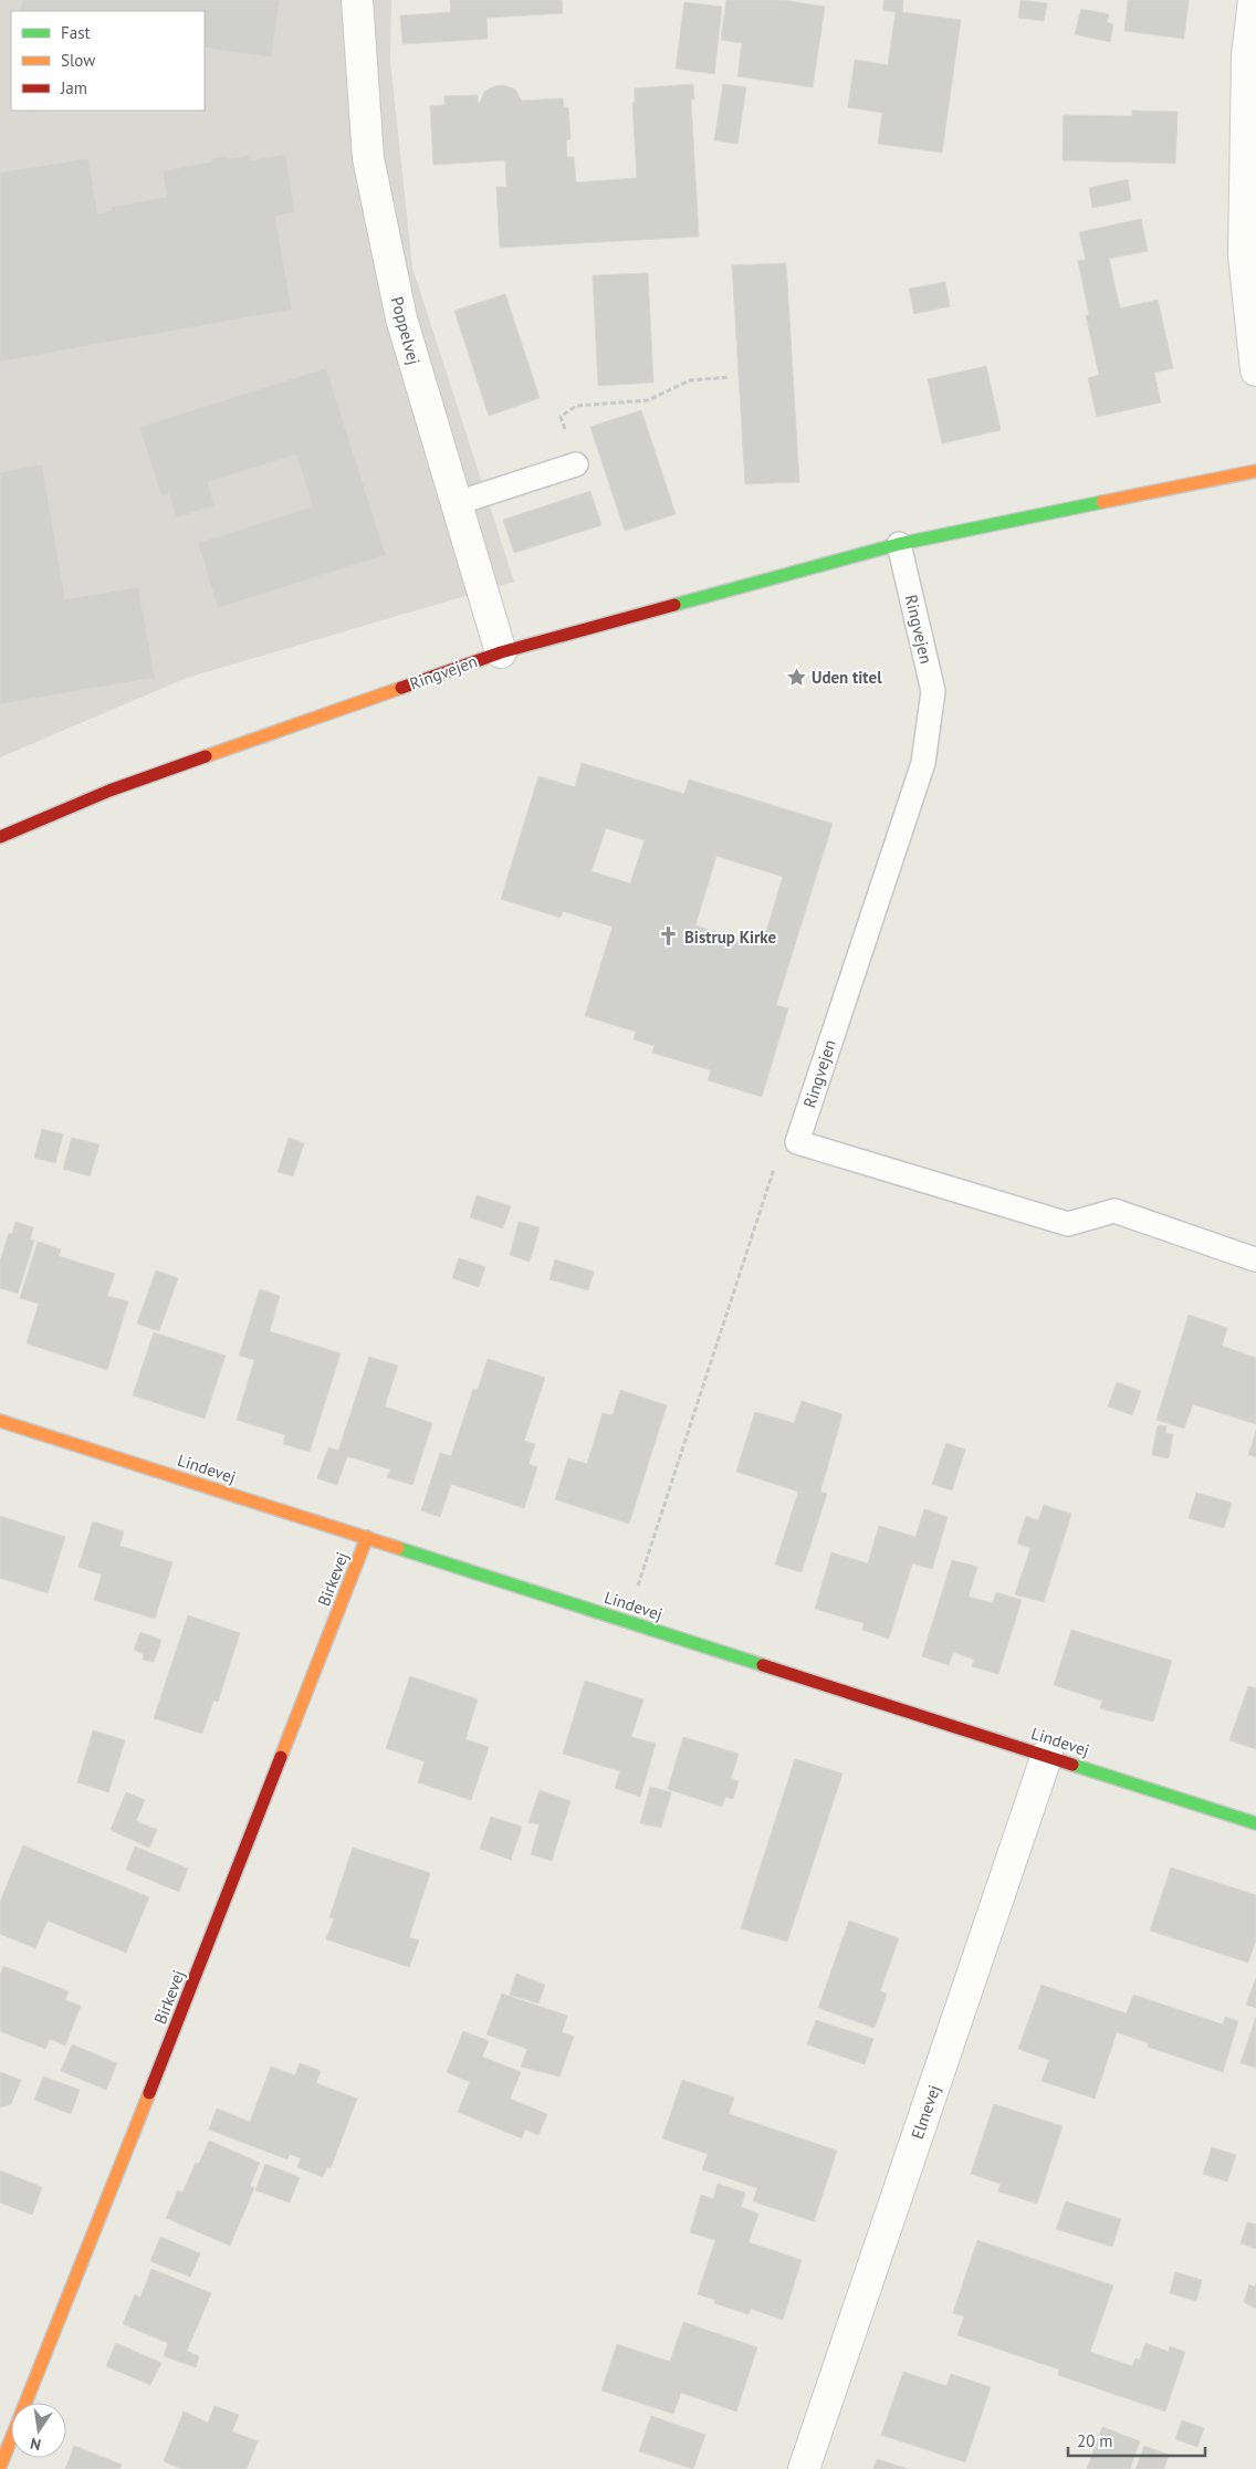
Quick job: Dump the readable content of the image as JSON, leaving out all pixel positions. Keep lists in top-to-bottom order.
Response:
{
  "streets": {
    "street": [
      "Poppelvej",
      "Ringvejen",
      "Lindevej",
      "Birkevej",
      "Elmevej"
    ]
  },
  "crossings": [
    ["Poppelvej", "Ringvejen"],
    ["Lindevej", "Birkevej"],
    ["Lindevej", "Elmevej"]
  ],
  "places": {
    "place": ["Uden titel"],
    "church": ["Bistrup Kirke"]
  },
  "legend": ["Fast", "Slow", "Jam"],
  "scale_bar": "20 m",
  "north": "bottom"
}
